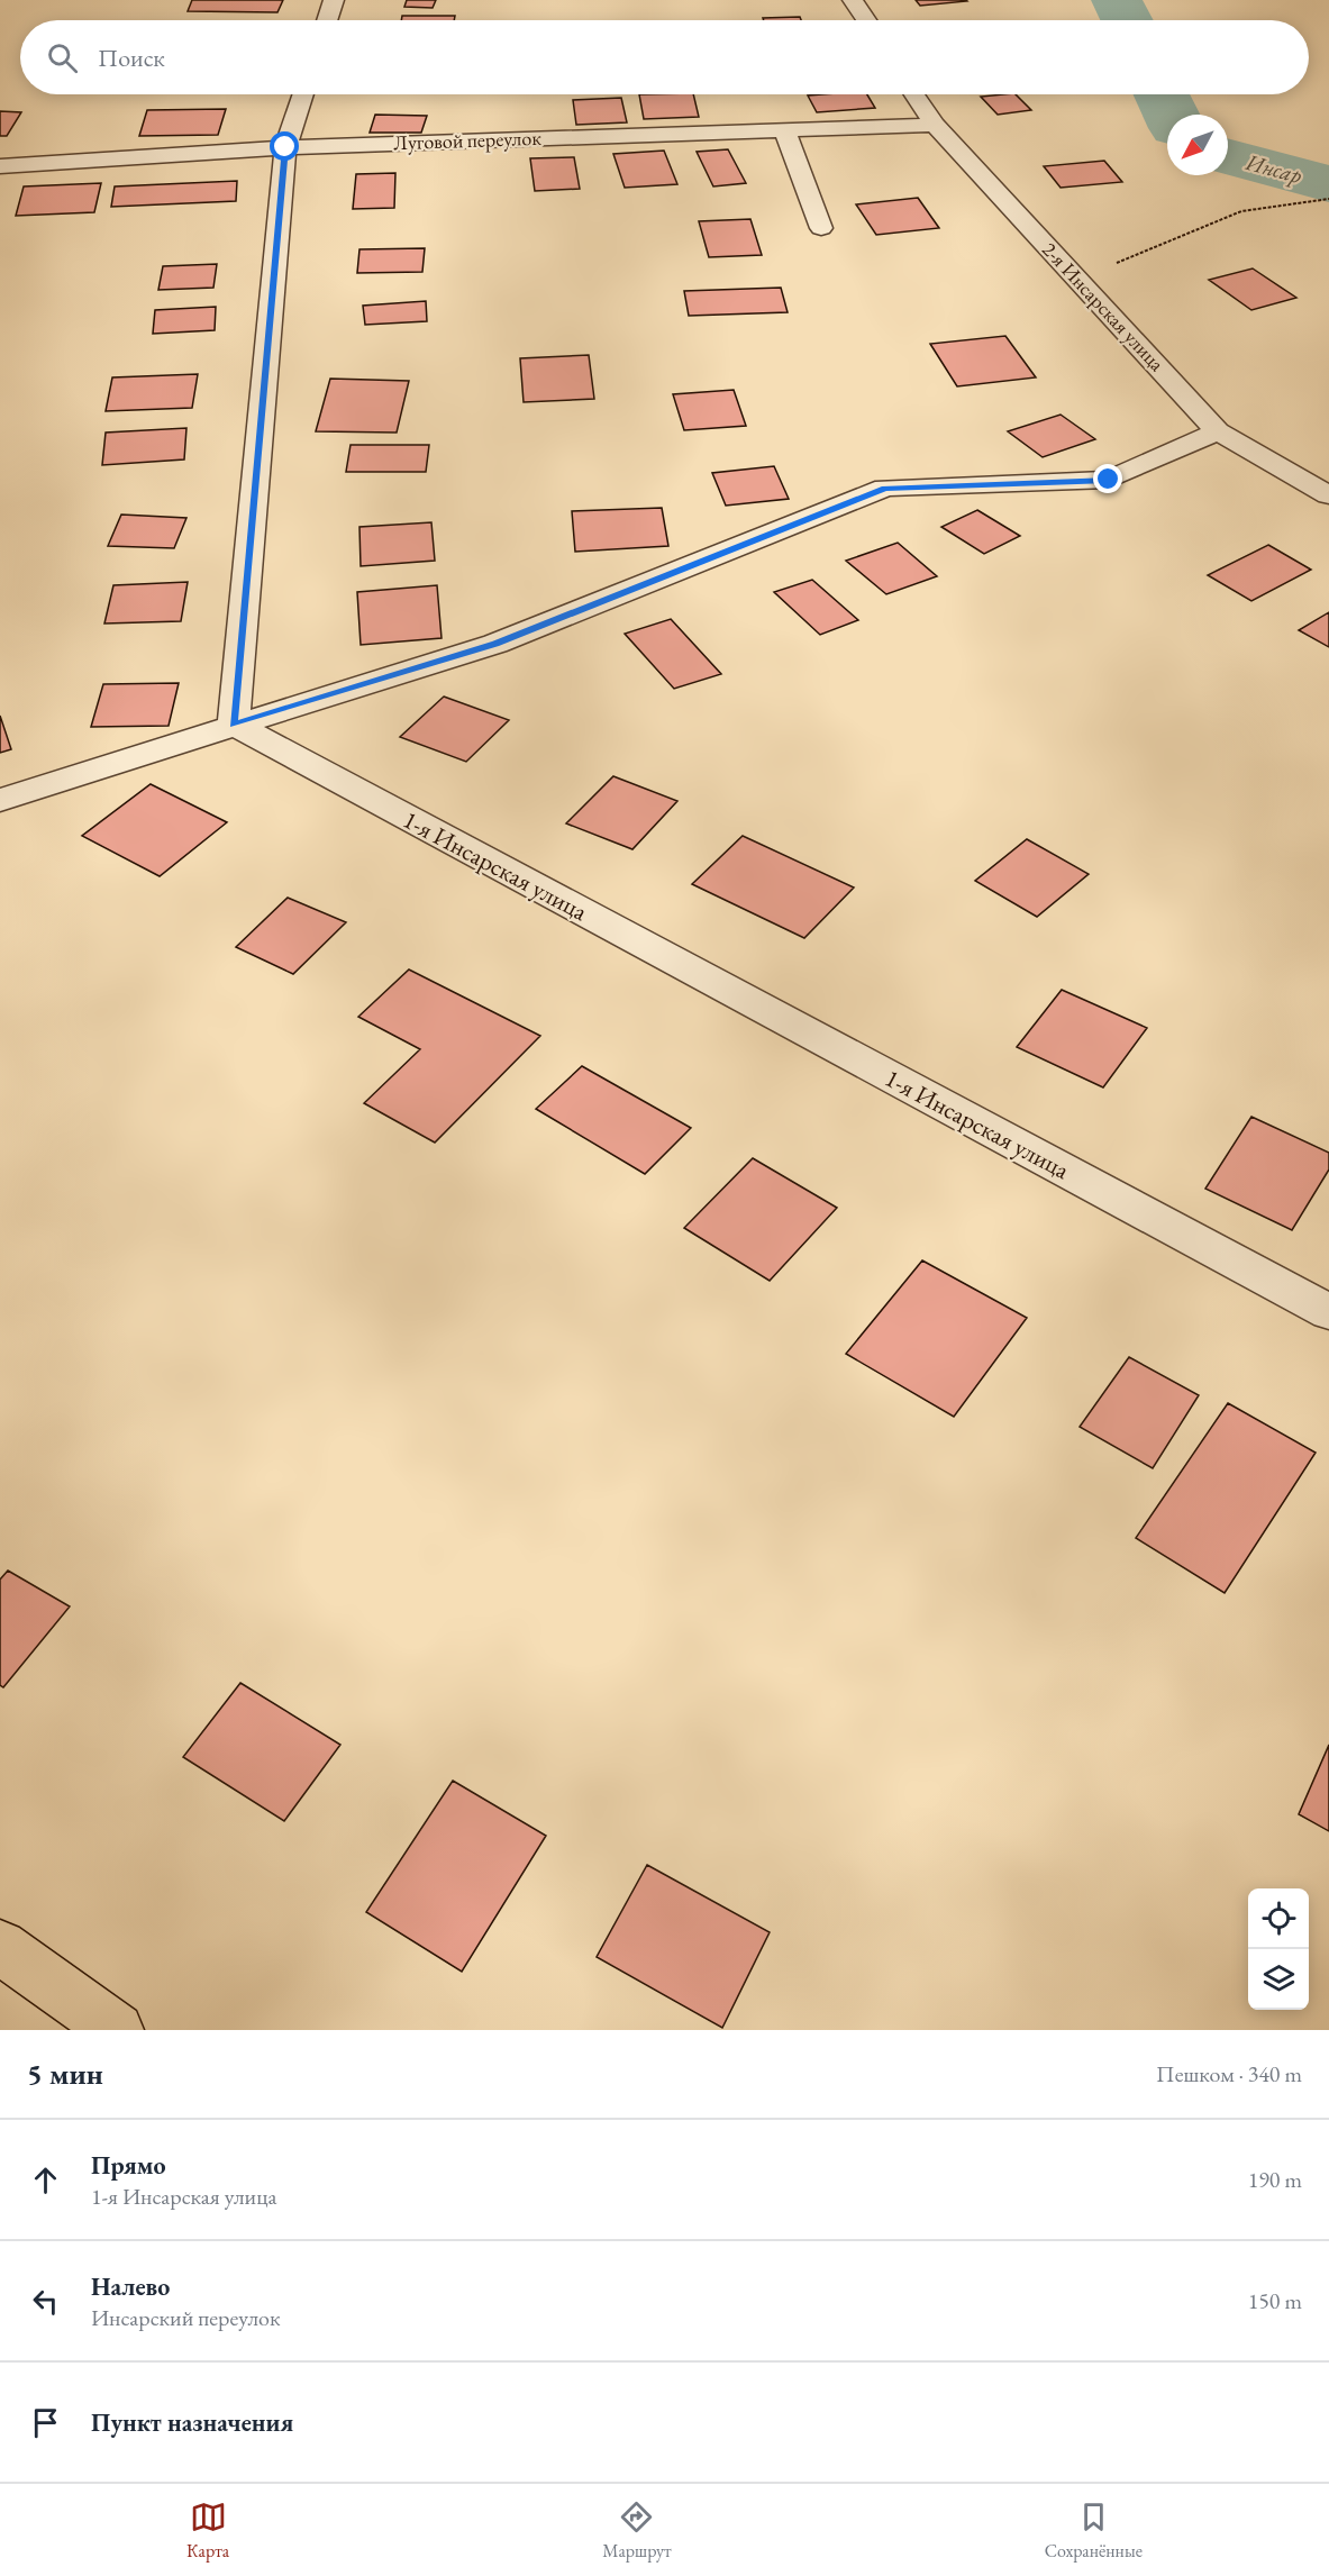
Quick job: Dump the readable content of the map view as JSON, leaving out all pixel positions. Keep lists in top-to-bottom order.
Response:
{
  "streets": {
    "street": ["Луговой переулок", "2-я Инсарская улица", "1-я Инсарская улица"]
  },
  "crossings": [
    ["Луговой переулок", "2-я Инсарская улица"]
  ],
  "water": ["Инсар"],
  "north": "bottom left",
  "page": {
    "search": "Поиск",
    "heading": ["5 мин", "Пешком · 340 m"],
    "list": [
      ["Прямо", "1-я Инсарская улица", "190 m"],
      ["Налево", "Инсарский переулок", "150 m"],
      "Пункт назначения"
    ],
    "nav": ["Карта", "Маршрут", "Сохранённые"]
  }
}
